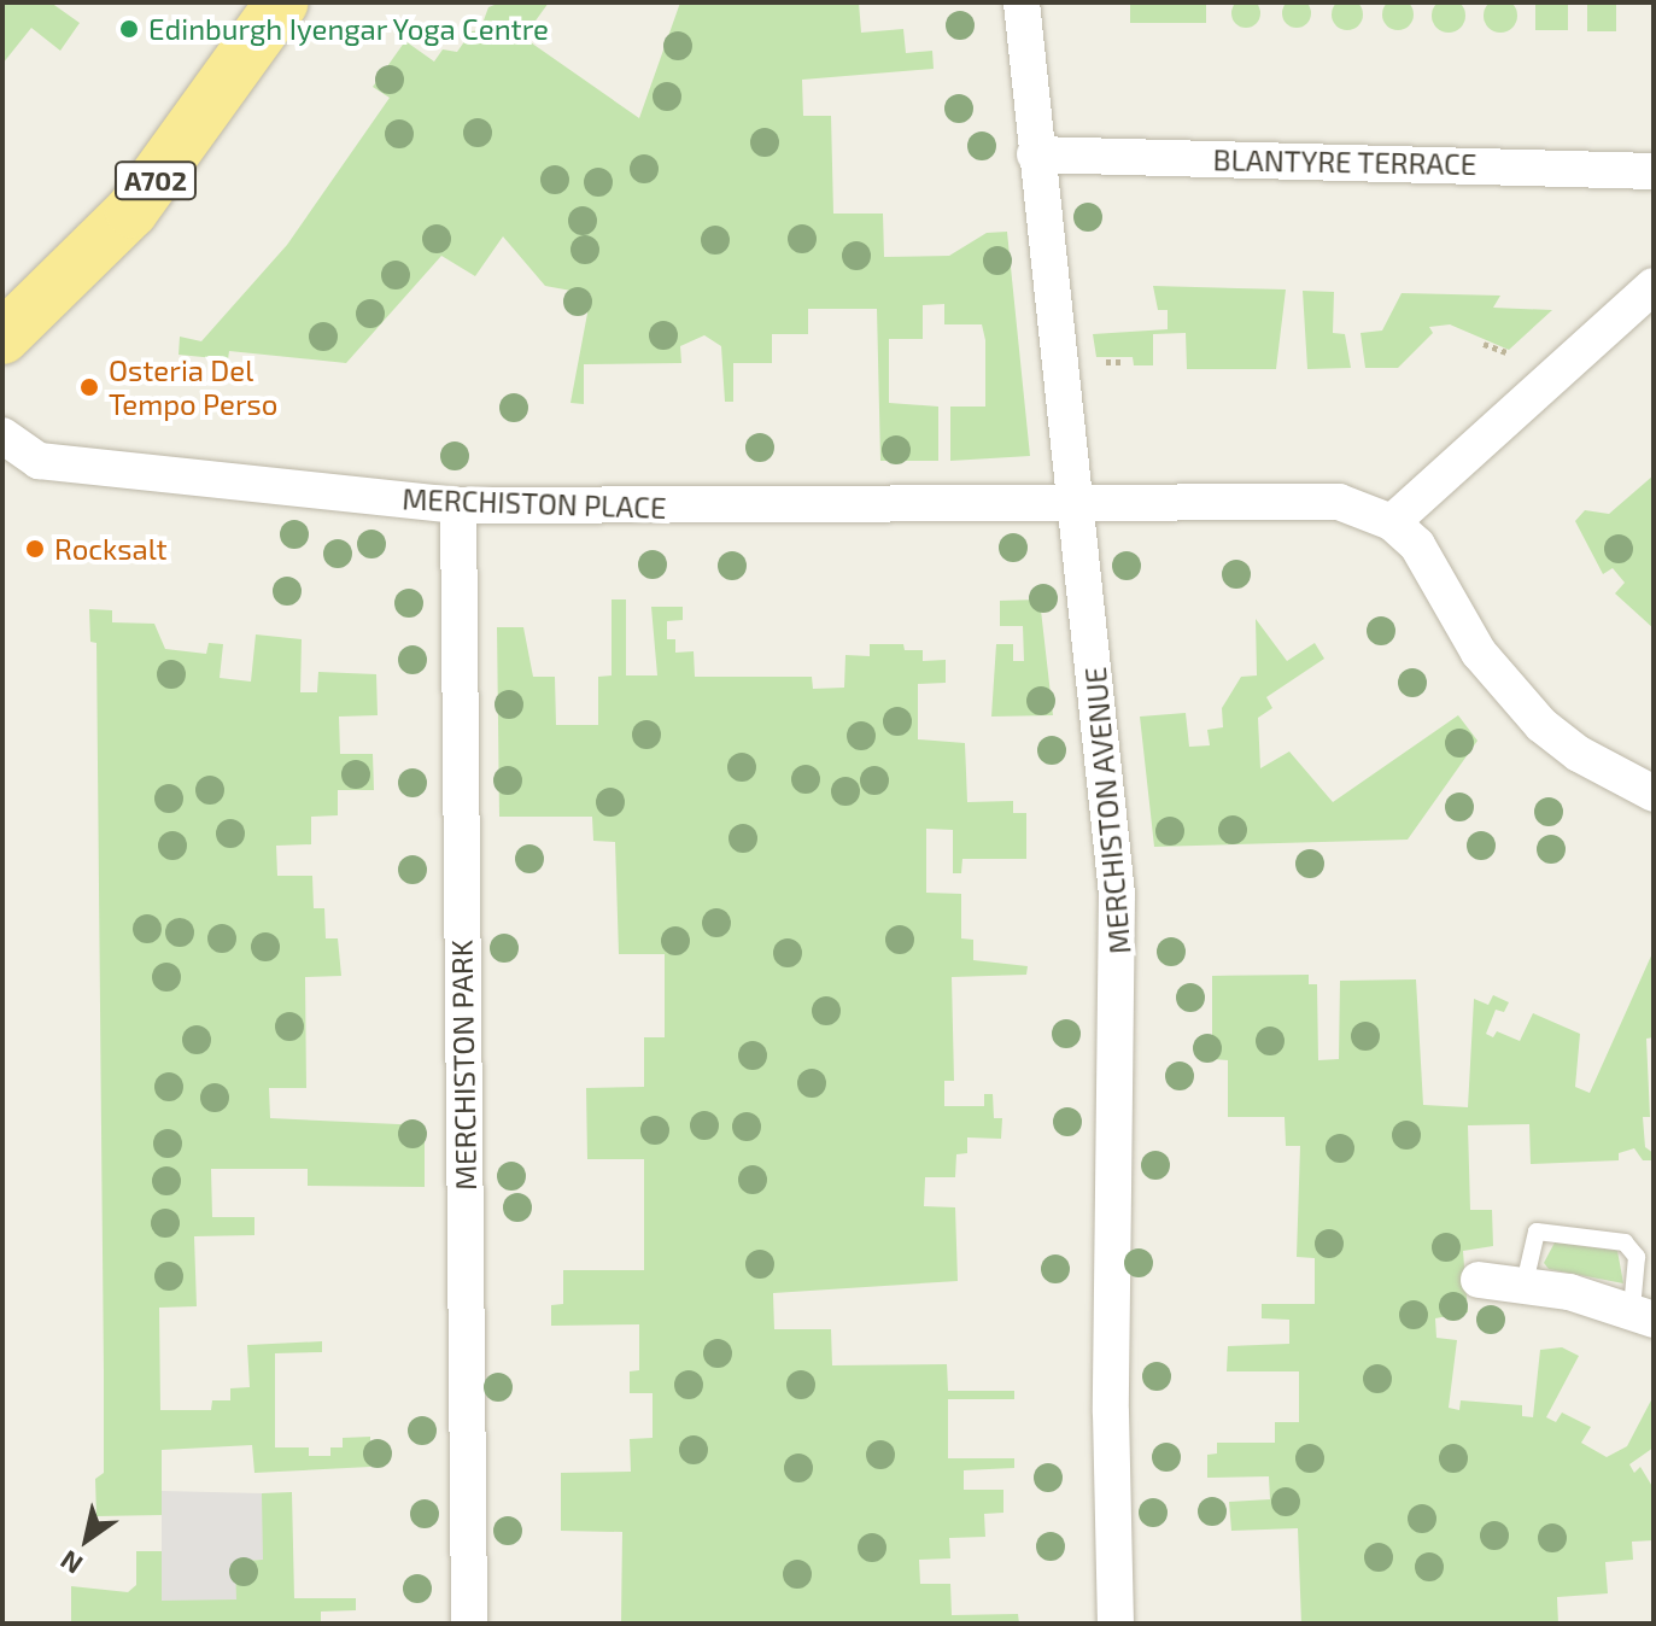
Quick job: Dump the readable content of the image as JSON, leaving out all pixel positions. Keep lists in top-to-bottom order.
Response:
{
  "streets": {
    "main road": ["A702"],
    "street": [
      "BLANTYRE TERRACE",
      "MERCHISTON PLACE",
      "MERCHISTON AVENUE",
      "MERCHISTON PARK"
    ]
  },
  "crossings": [
    ["BLANTYRE TERRACE", "MERCHISTON AVENUE"],
    ["MERCHISTON PLACE", "MERCHISTON AVENUE"],
    ["MERCHISTON PLACE", "MERCHISTON PARK"]
  ],
  "places": ["Edinburgh Iyengar Yoga Centre", "Osteria Del Tempo Perso", "Rocksalt"],
  "north": "bottom left"
}
